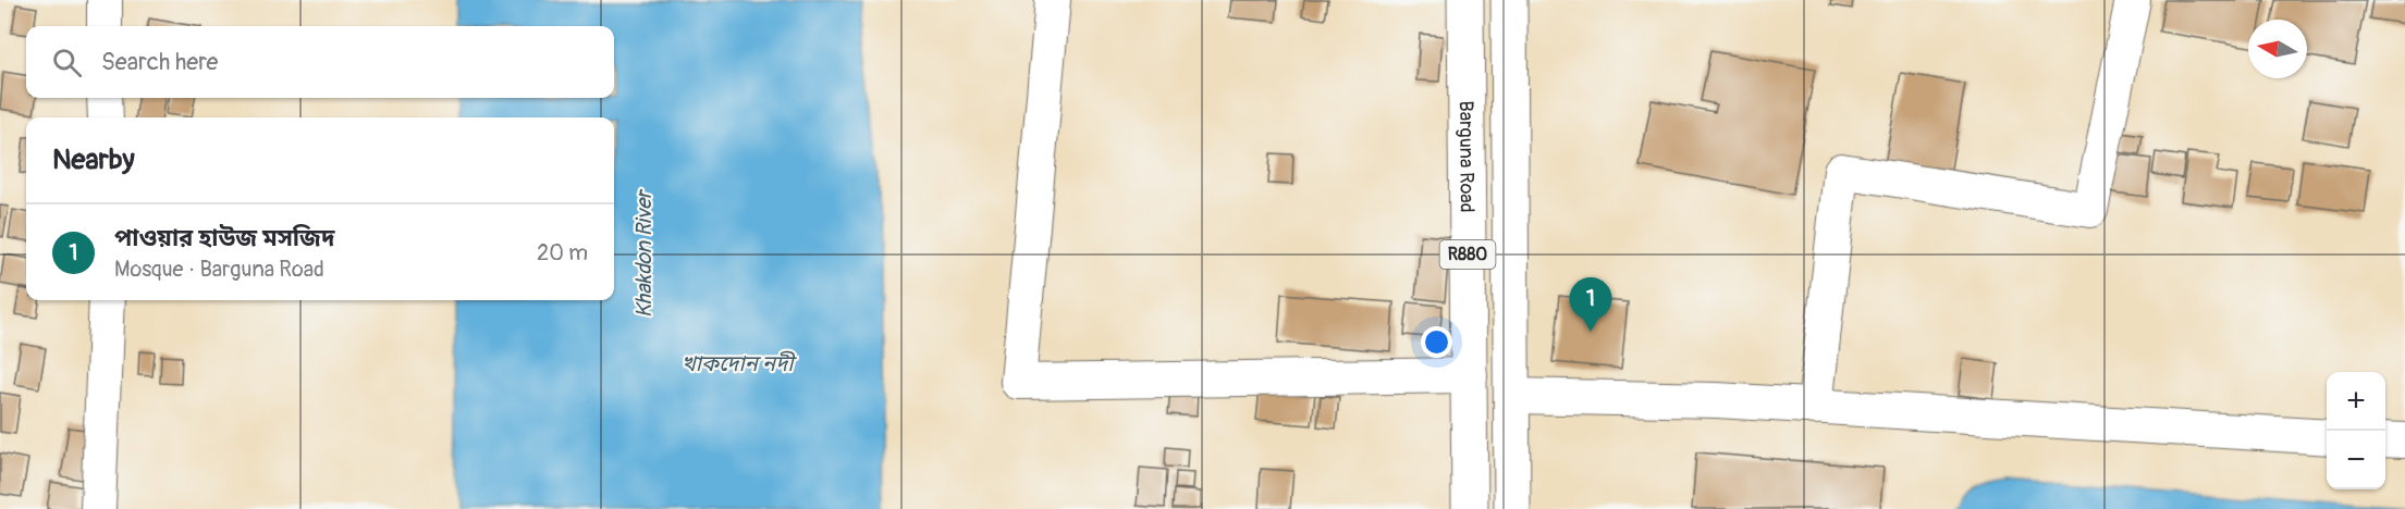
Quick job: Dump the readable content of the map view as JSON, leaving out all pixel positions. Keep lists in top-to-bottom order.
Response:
{
  "streets": {
    "main road": ["Barguna Road", "R880"]
  },
  "water": ["Khakdon River", "খাকদোন নদী"],
  "north": "left",
  "page": {
    "search": "Search here",
    "heading": "Nearby",
    "list": [
      {
        "mark": "1",
        "name": "পাওয়ার হাউজ মসজিদ",
        "note": "Mosque · Barguna Road",
        "value": "20 m"
      }
    ],
    "pins": "1",
    "map_buttons": ["+", "−"]
  }
}
